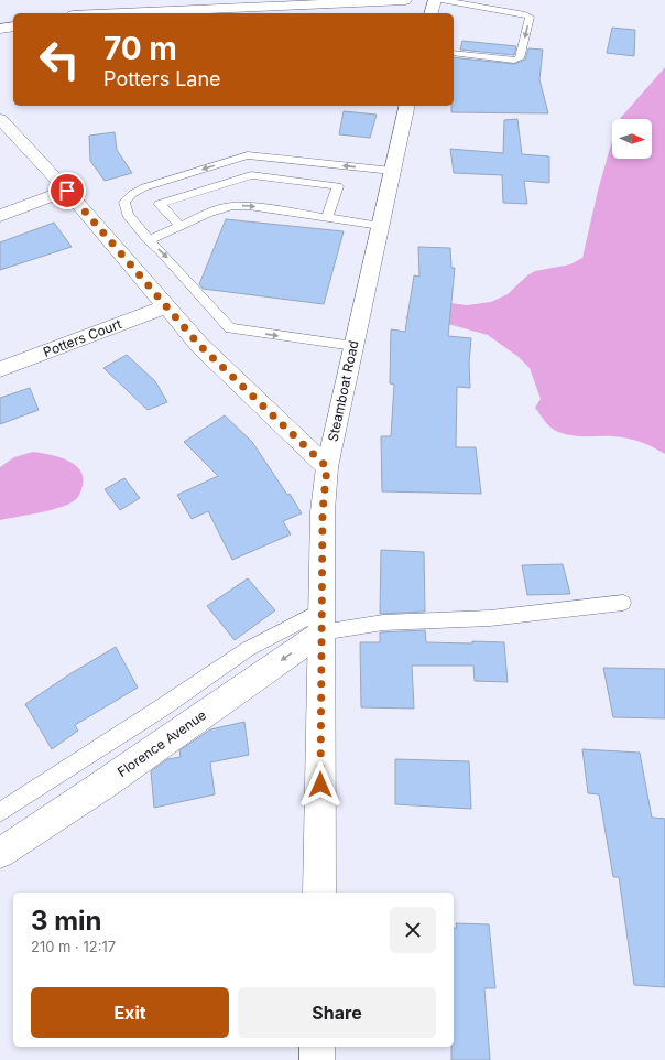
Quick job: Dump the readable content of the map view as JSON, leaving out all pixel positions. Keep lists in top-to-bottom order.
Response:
{
  "streets": {
    "street": ["Potters Court", "Steamboat Road", "Florence Avenue"]
  },
  "crossings": [
    ["Steamboat Road", "Florence Avenue"]
  ],
  "one_way": ["Florence Avenue"],
  "north": "right",
  "page": {
    "turn": ["70 m", "Potters Lane"],
    "heading": ["3 min", "210 m · 12:17"],
    "buttons": ["Exit", "Share"]
  }
}
